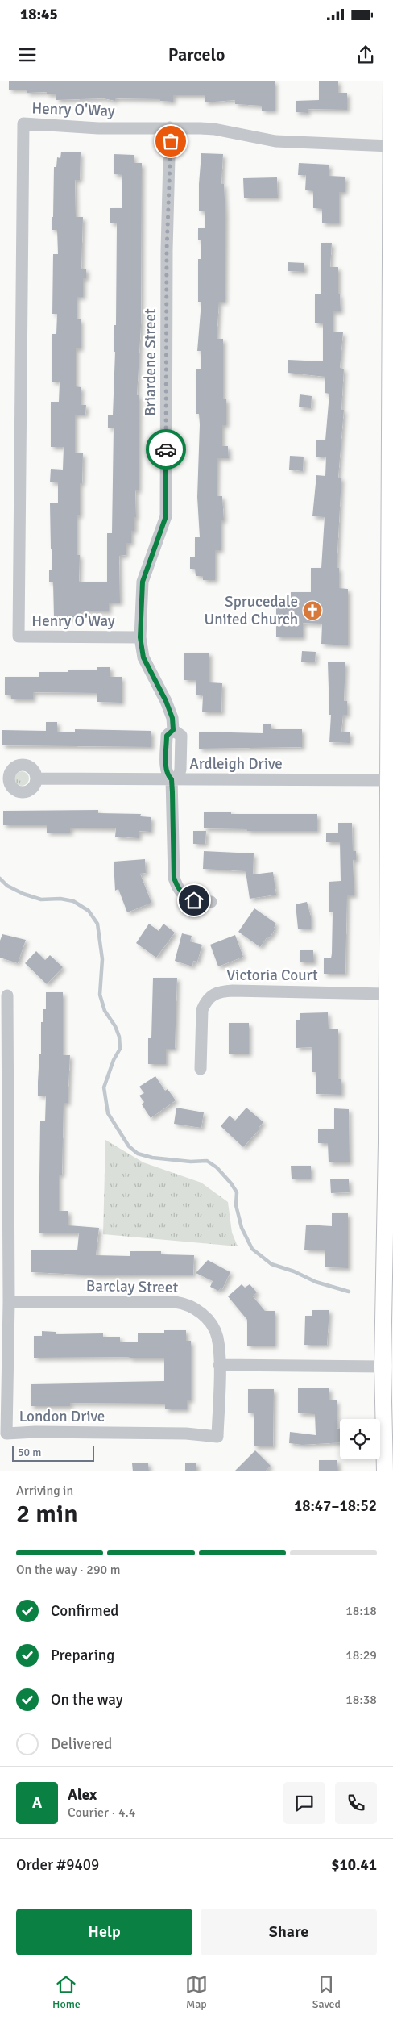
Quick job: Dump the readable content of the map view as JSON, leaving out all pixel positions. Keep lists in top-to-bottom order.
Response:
{
  "streets": {
    "street": [
      "Henry O'Way",
      "Briardene Street",
      "Ardleigh Drive",
      "Victoria Court",
      "Barclay Street",
      "London Drive"
    ]
  },
  "crossings": [
    ["Henry O'Way", "Briardene Street"],
    ["Briardene Street", "Ardleigh Drive"],
    ["Barclay Street", "London Drive"]
  ],
  "places": {
    "church": ["Sprucedale United Church"]
  },
  "scale_bar": "50 m",
  "page": {
    "status": "18:45",
    "header": "Parcelo",
    "scale": "50 m",
    "heading": ["2 min", "Arriving in", "18:47–18:52"],
    "panel": [
      "Alex",
      "Courier · 4.4",
      "Order #9409",
      "$10.41"
    ],
    "bar": "On the way · 290 m",
    "list": [
      ["Confirmed", "18:18"],
      ["Preparing", "18:29"],
      ["On the way", "18:38"],
      "Delivered"
    ],
    "round": "A",
    "buttons": ["Help", "Share"],
    "tabs": ["Home", "Map", "Saved"]
  }
}
